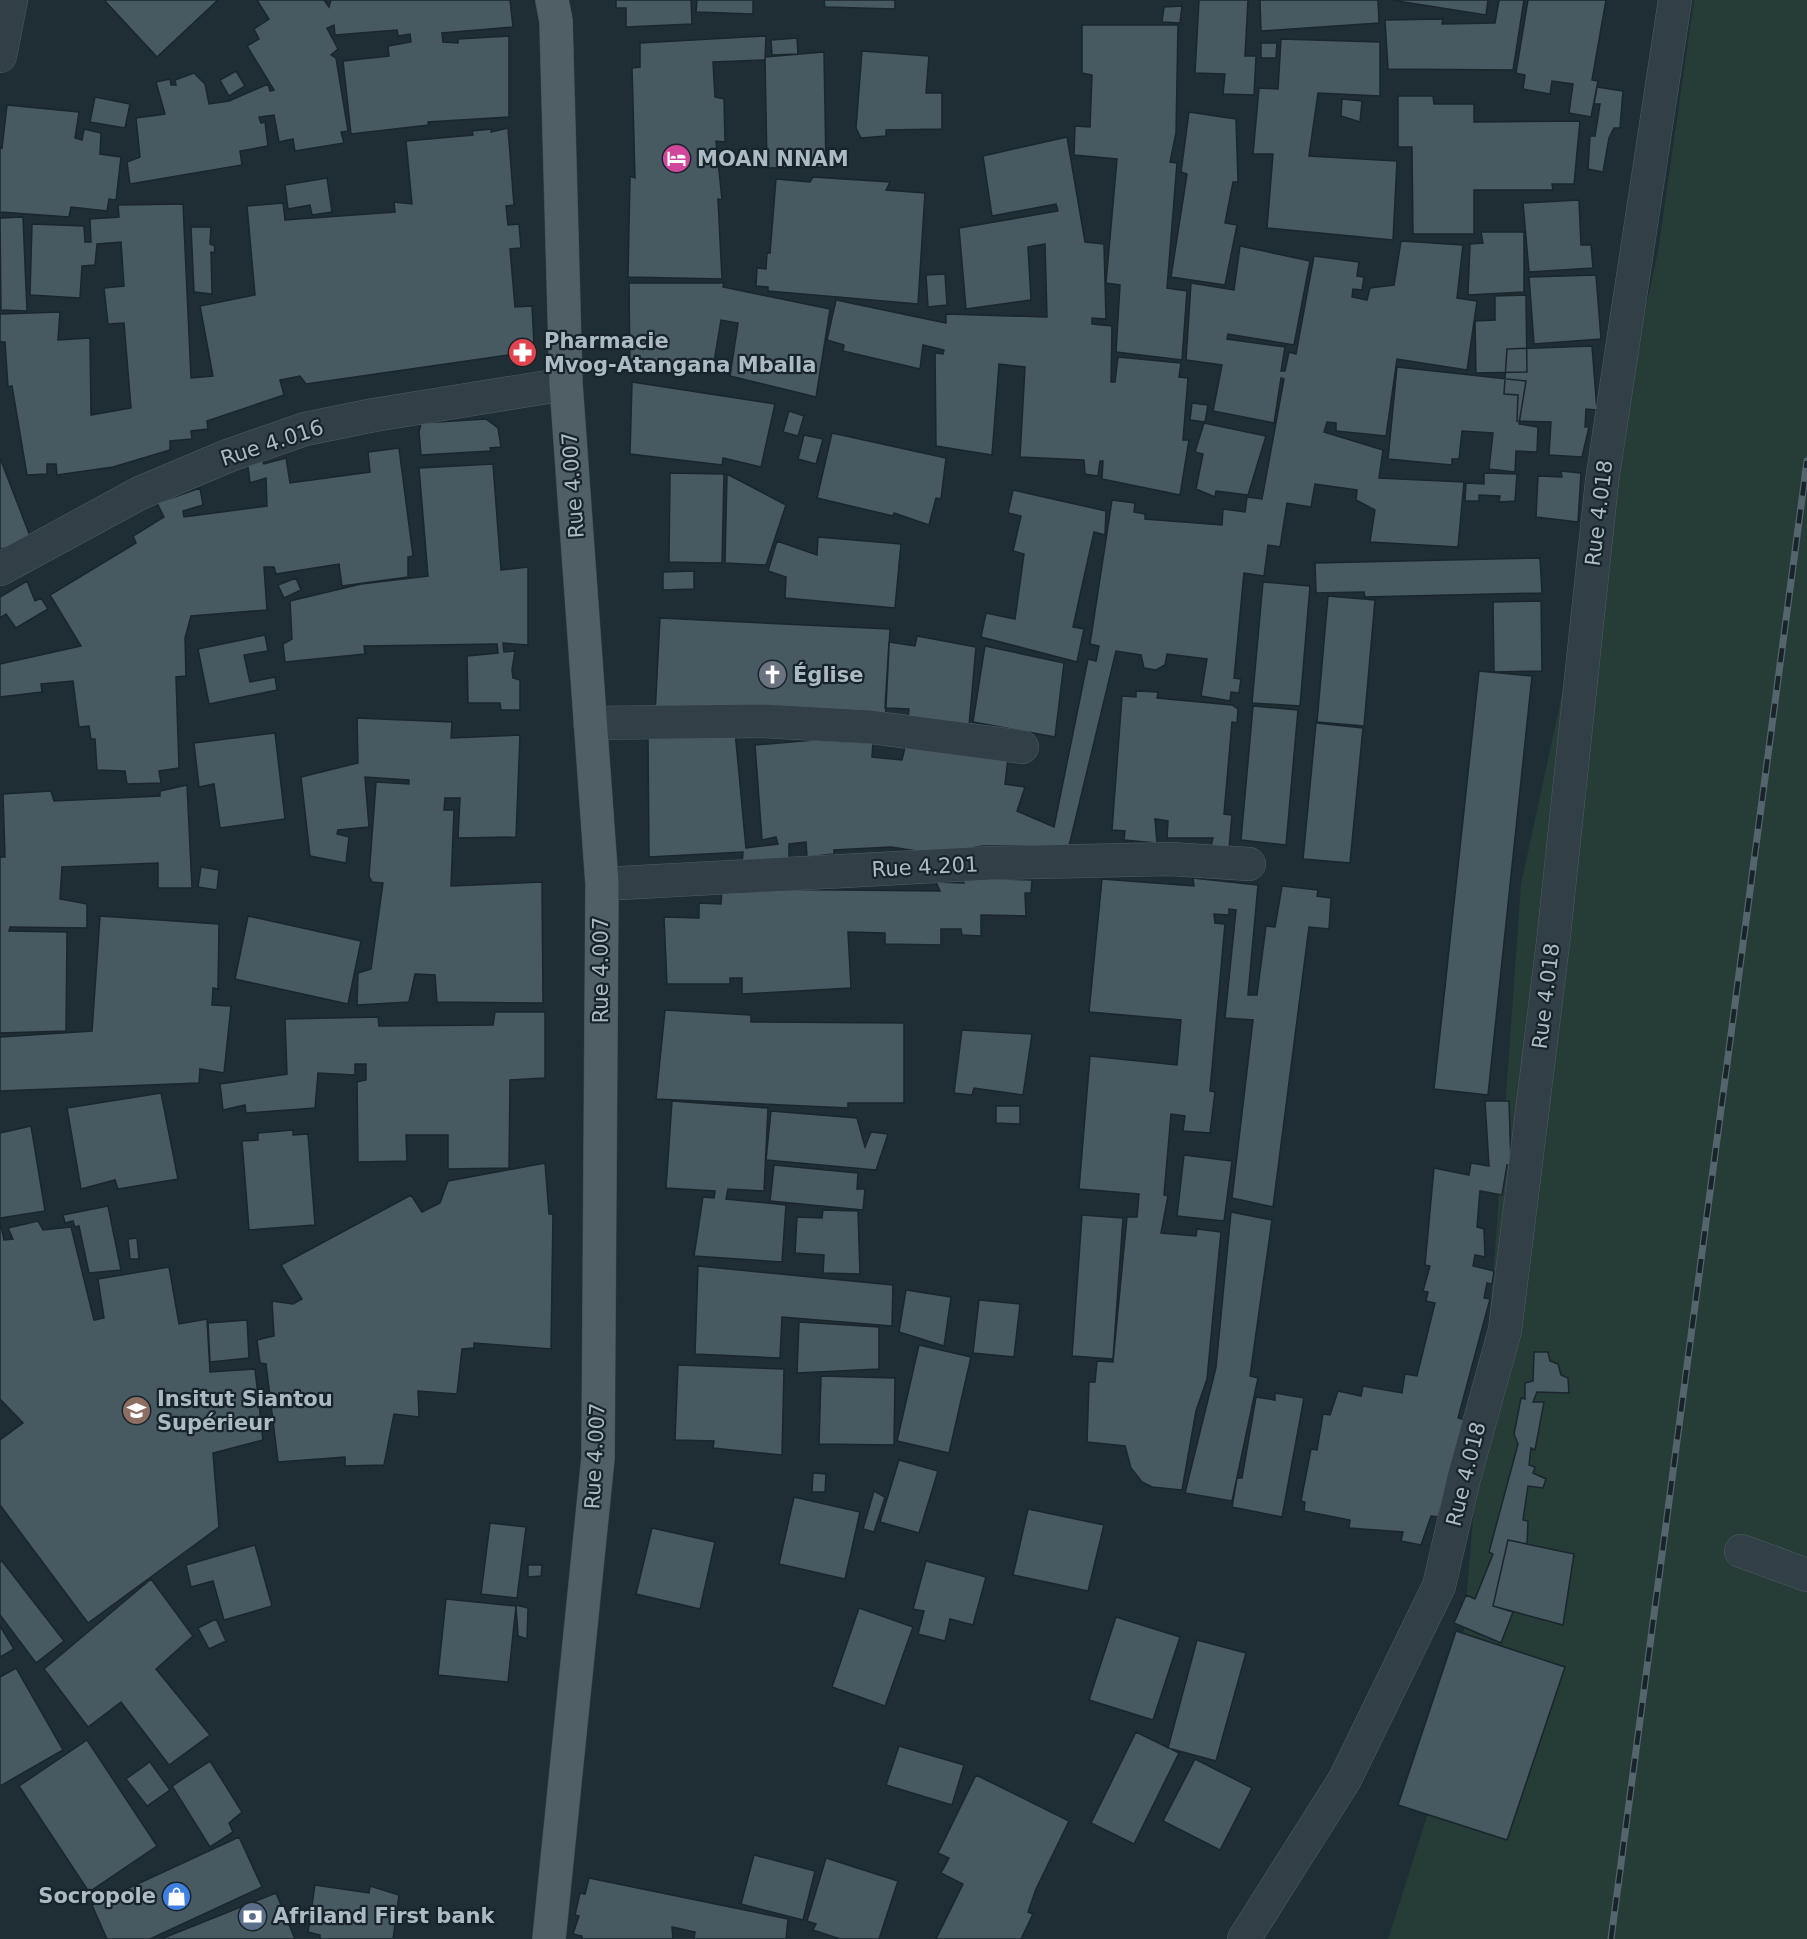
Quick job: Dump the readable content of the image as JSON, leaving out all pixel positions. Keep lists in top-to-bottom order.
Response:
{
  "streets": {
    "main road": ["Rue 4.007"],
    "street": ["Rue 4.016", "Rue 4.018", "Rue 4.201"]
  },
  "crossings": [
    ["Rue 4.016", "Rue 4.007"],
    ["Rue 4.007", "Rue 4.201"]
  ],
  "places": {
    "hotel": ["MOAN NNAM"],
    "pharmacy": ["Pharmacie Mvog-Atangana Mballa"],
    "church": ["Église"],
    "school or university": ["Insitut Siantou Supérieur"],
    "shop": ["Socropole"],
    "bank": ["Afriland First bank"]
  }
}
